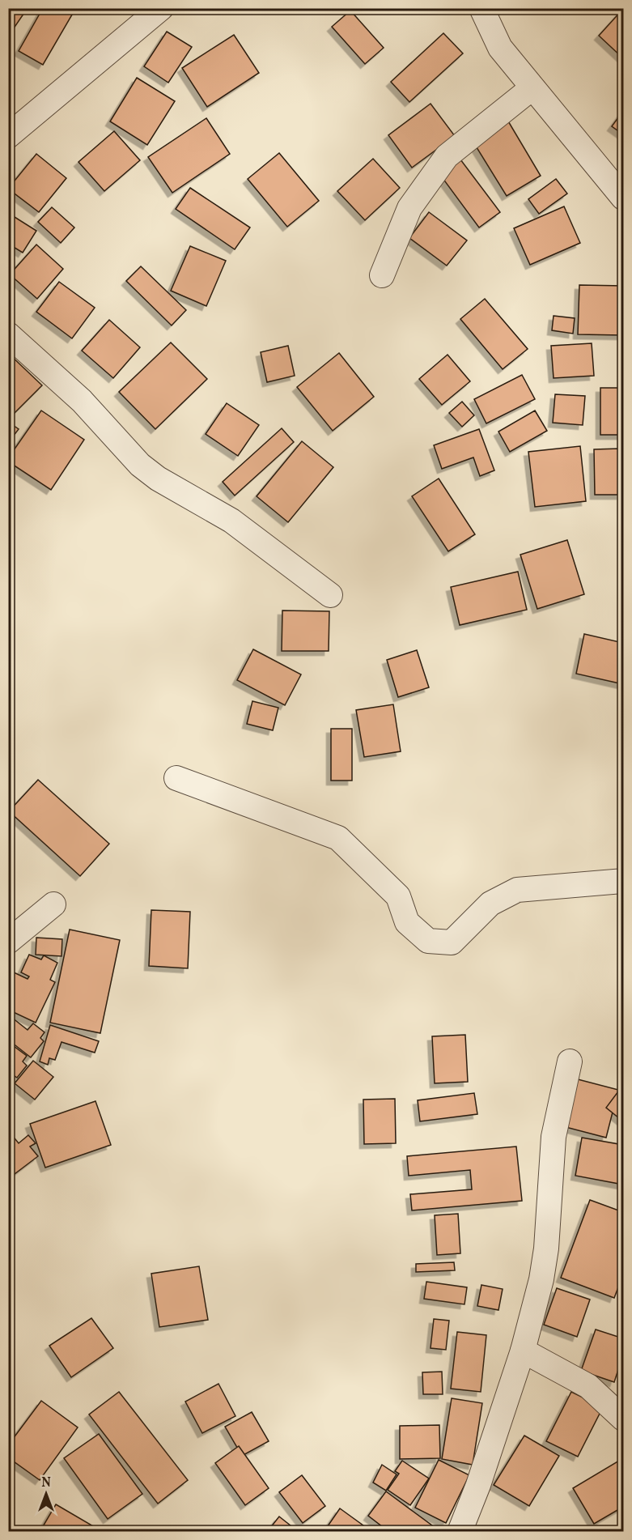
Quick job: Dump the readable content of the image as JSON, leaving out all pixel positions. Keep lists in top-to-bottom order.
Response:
{
  "north": "top"
}
